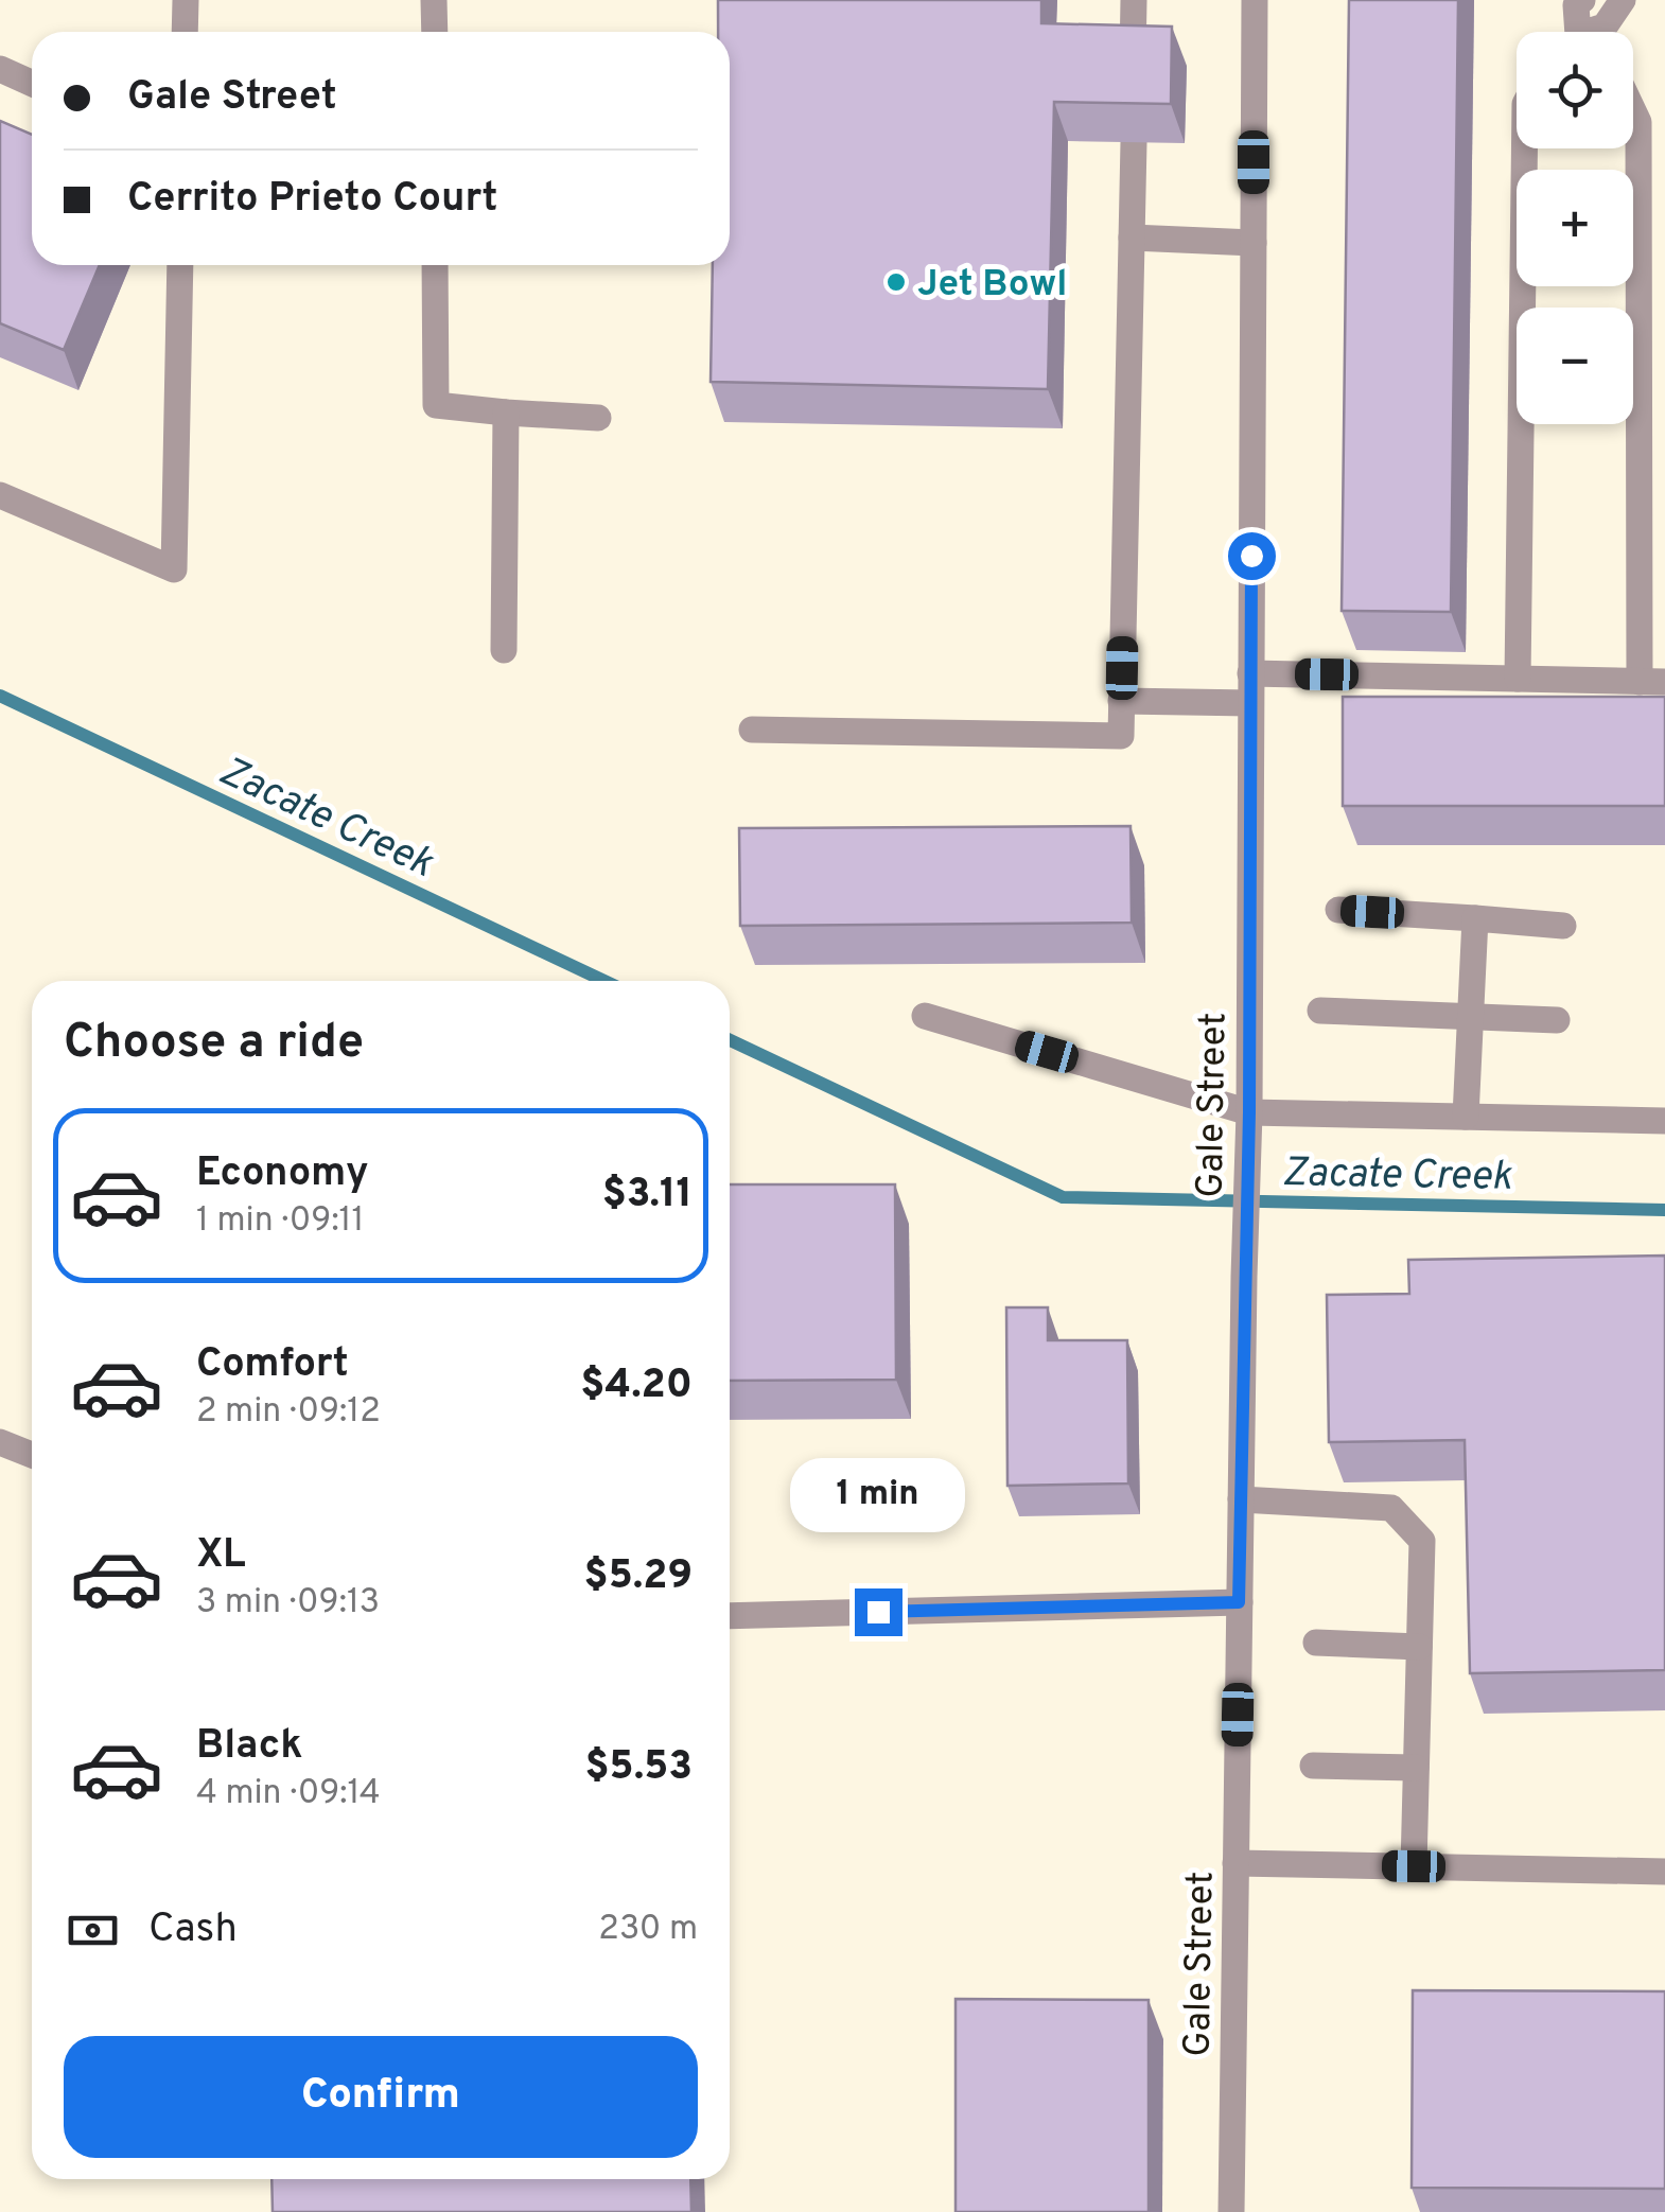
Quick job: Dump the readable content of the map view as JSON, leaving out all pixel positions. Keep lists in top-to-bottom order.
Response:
{
  "streets": {
    "street": ["Gale Street"]
  },
  "water": ["Zacate Creek"],
  "places": ["Jet Bowl"],
  "page": {
    "map_buttons": ["+", "−"],
    "banner": ["Gale Street", "Cerrito Prieto Court"],
    "heading": "Choose a ride",
    "list": [
      {
        "name": "Economy",
        "note": "1 min · 09:11",
        "value": "$3.11"
      },
      {
        "name": "Comfort",
        "note": "2 min · 09:12",
        "value": "$4.20"
      },
      {
        "name": "XL",
        "note": "3 min · 09:13",
        "value": "$5.29"
      },
      {
        "name": "Black",
        "note": "4 min · 09:14",
        "value": "$5.53"
      }
    ],
    "bubble": "1 min",
    "pay": ["Cash", "230 m"],
    "buttons": "Confirm"
  }
}
